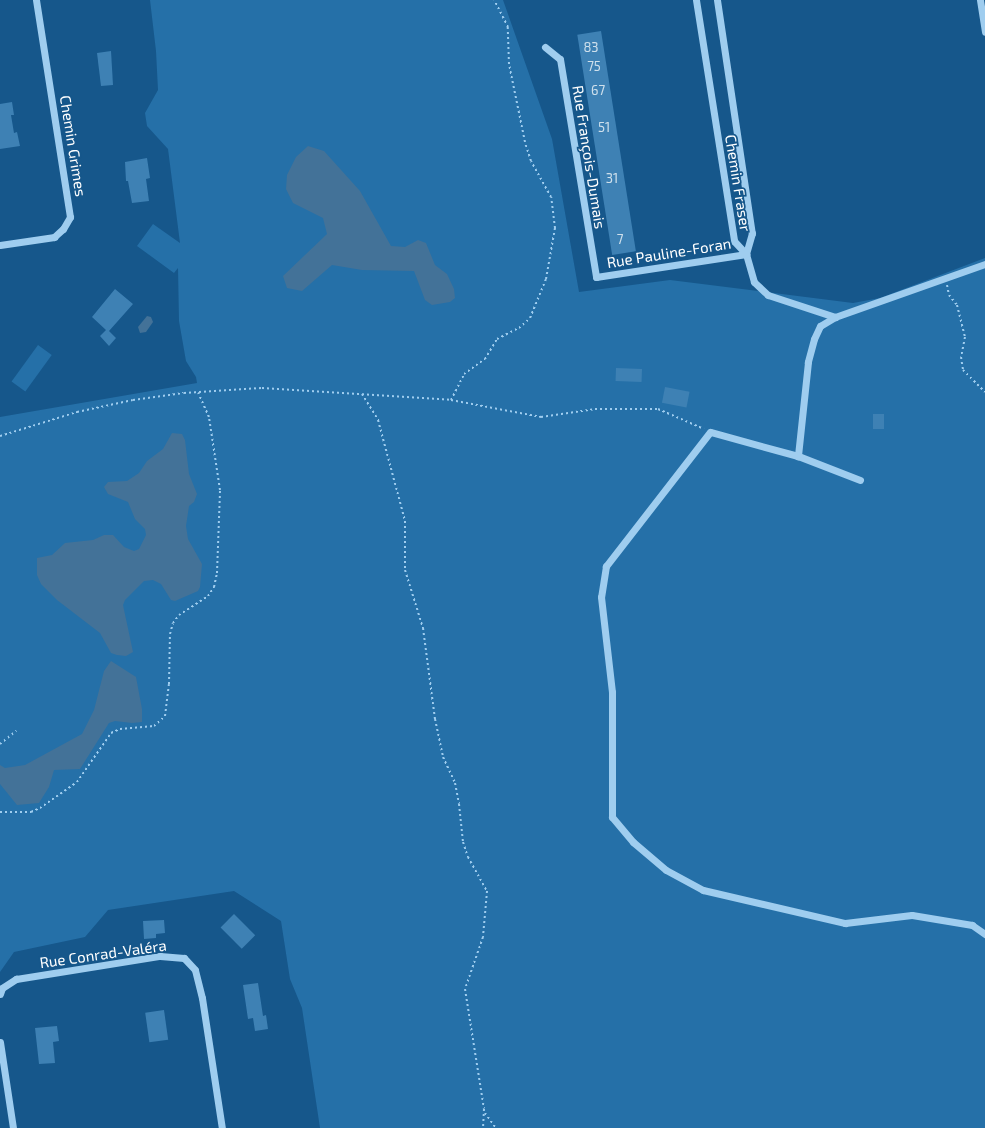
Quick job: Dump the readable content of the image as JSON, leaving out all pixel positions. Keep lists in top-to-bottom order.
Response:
{
  "streets": {
    "street": [
      "Chemin Grimes",
      "Rue François-Dumais",
      "Chemin Fraser",
      "Rue Pauline-Foran",
      "Rue Conrad-Valéra"
    ]
  },
  "crossings": [
    ["Rue François-Dumais", "Rue Pauline-Foran"],
    ["Chemin Fraser", "Rue Pauline-Foran"]
  ],
  "house_numbers": [
    "83",
    "75",
    "67",
    "51",
    "31",
    "7"
  ]
}
